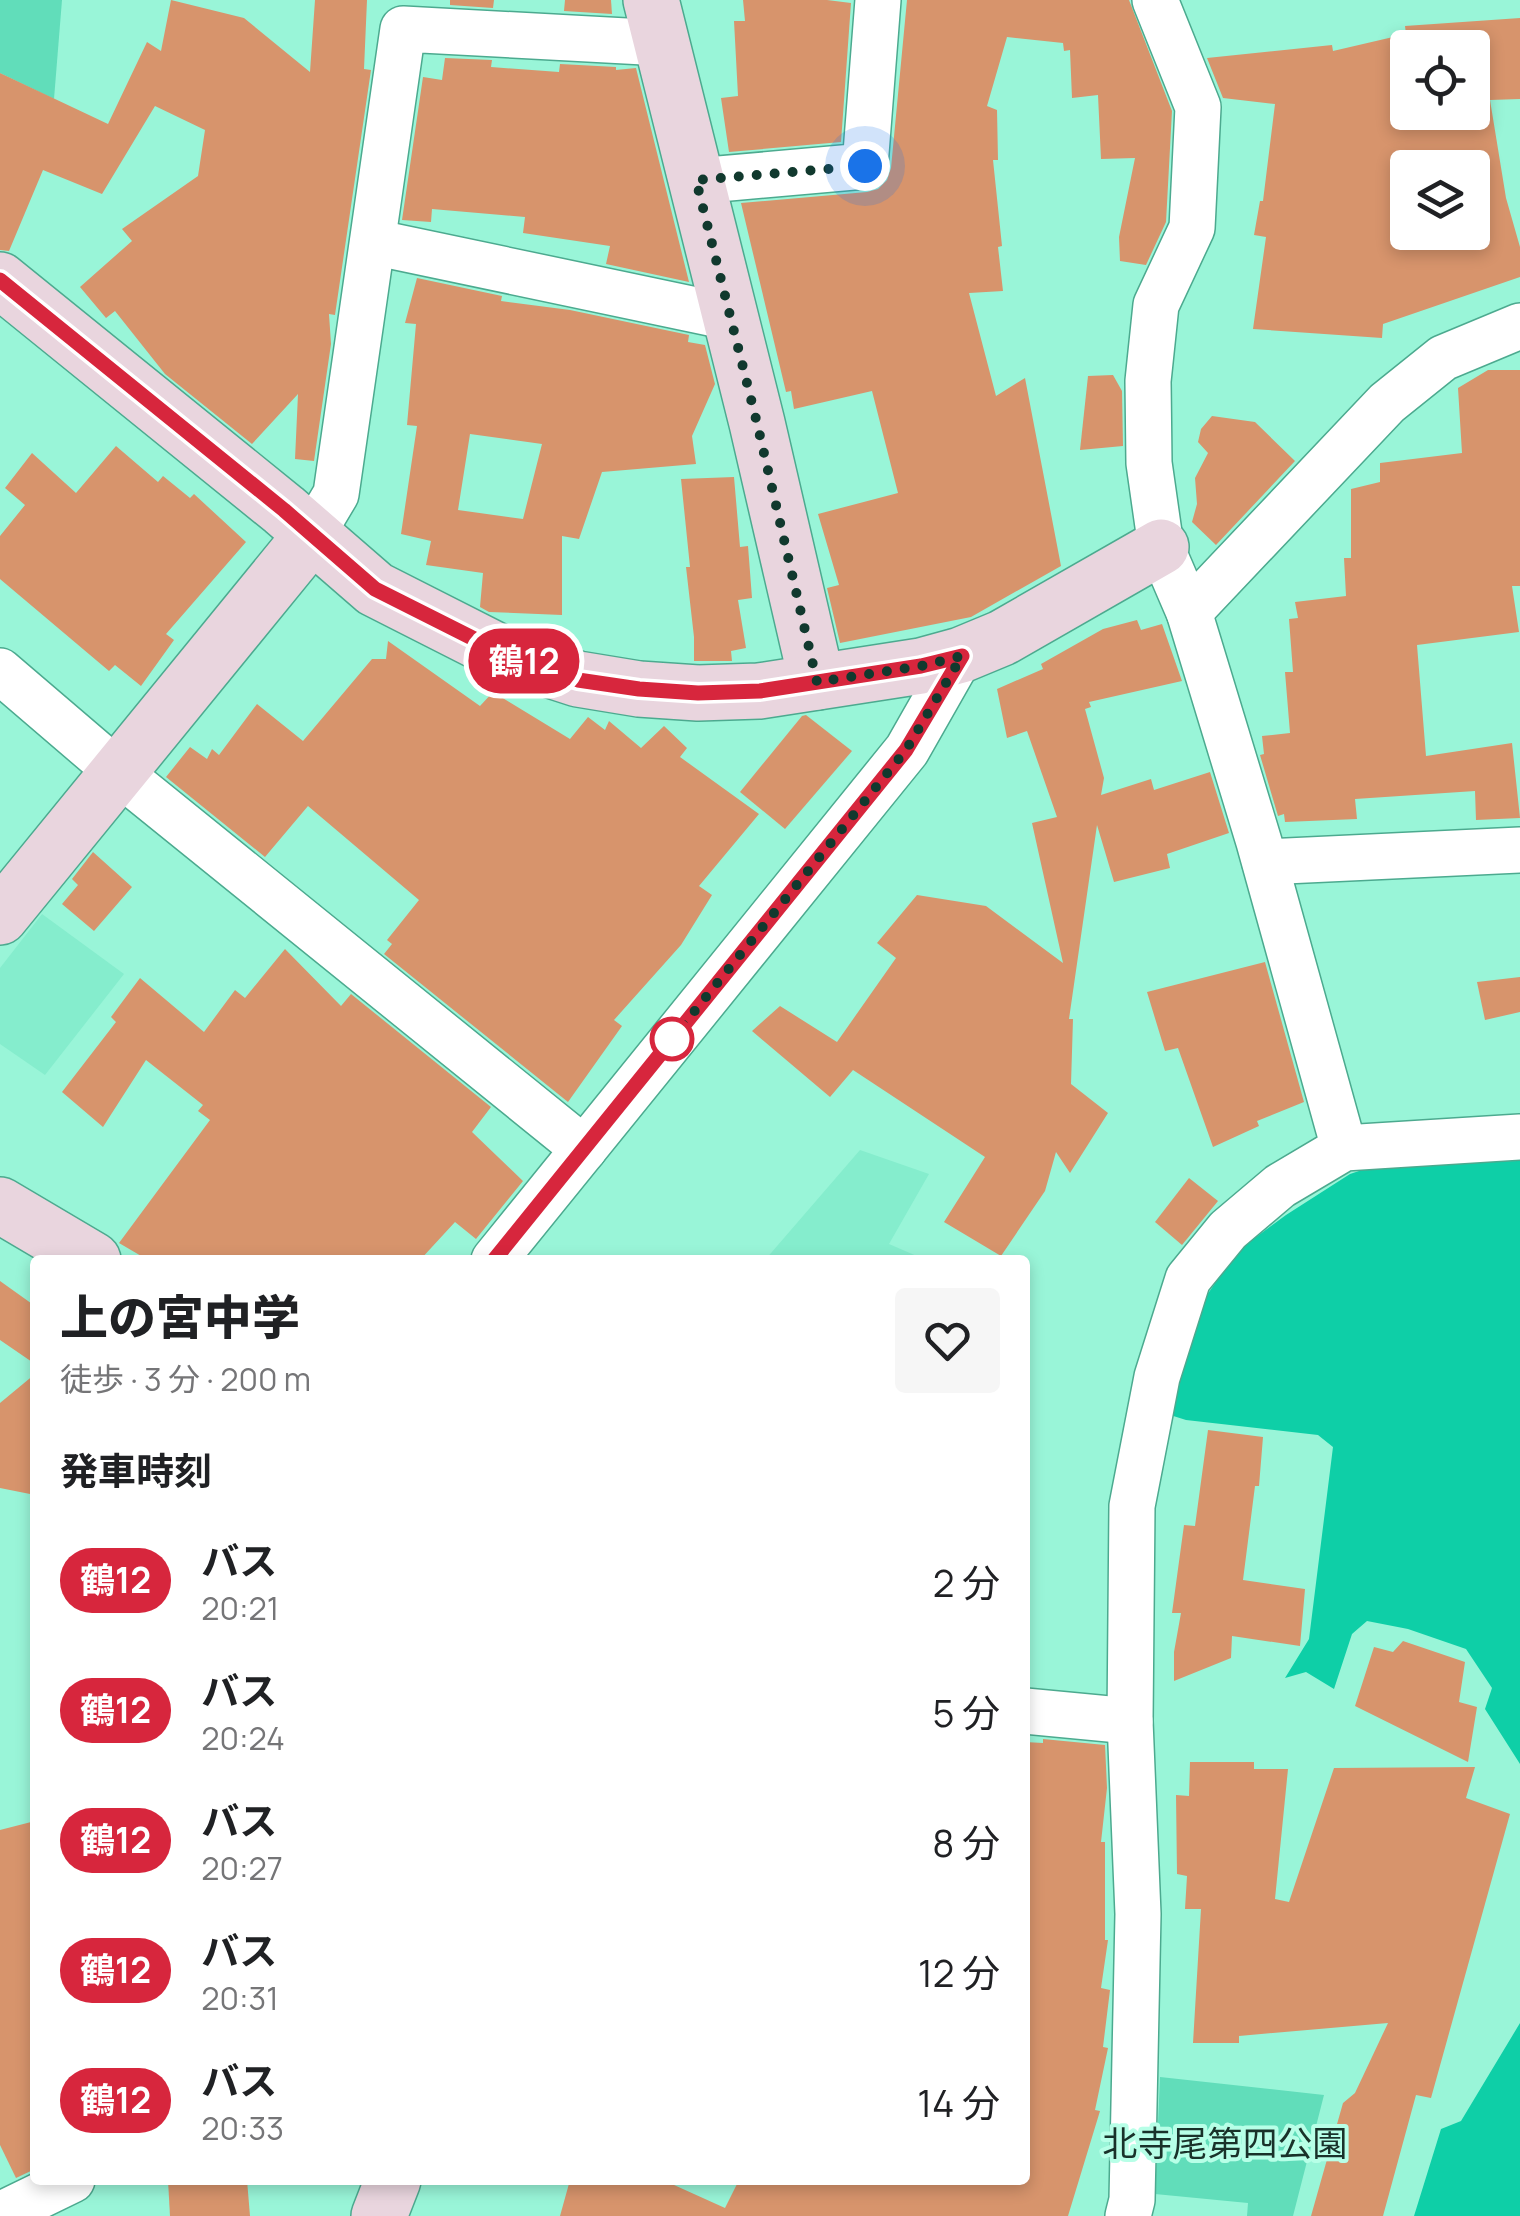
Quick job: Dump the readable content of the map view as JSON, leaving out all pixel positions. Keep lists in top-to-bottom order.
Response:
{
  "parks": ["北寺尾第四公園"],
  "lines": ["bus line 鶴12"],
  "page": {
    "on_map": "鶴12",
    "heading": [
      ["上の宮中学", "徒歩 · 3 分 · 200 m"],
      "発車時刻"
    ],
    "list": [
      {
        "mark": "鶴12",
        "name": "バス",
        "note": "20:21",
        "value": "2 分"
      },
      {
        "mark": "鶴12",
        "name": "バス",
        "note": "20:24",
        "value": "5 分"
      },
      {
        "mark": "鶴12",
        "name": "バス",
        "note": "20:27",
        "value": "8 分"
      },
      {
        "mark": "鶴12",
        "name": "バス",
        "note": "20:31",
        "value": "12 分"
      },
      {
        "mark": "鶴12",
        "name": "バス",
        "note": "20:33",
        "value": "14 分"
      }
    ]
  }
}
